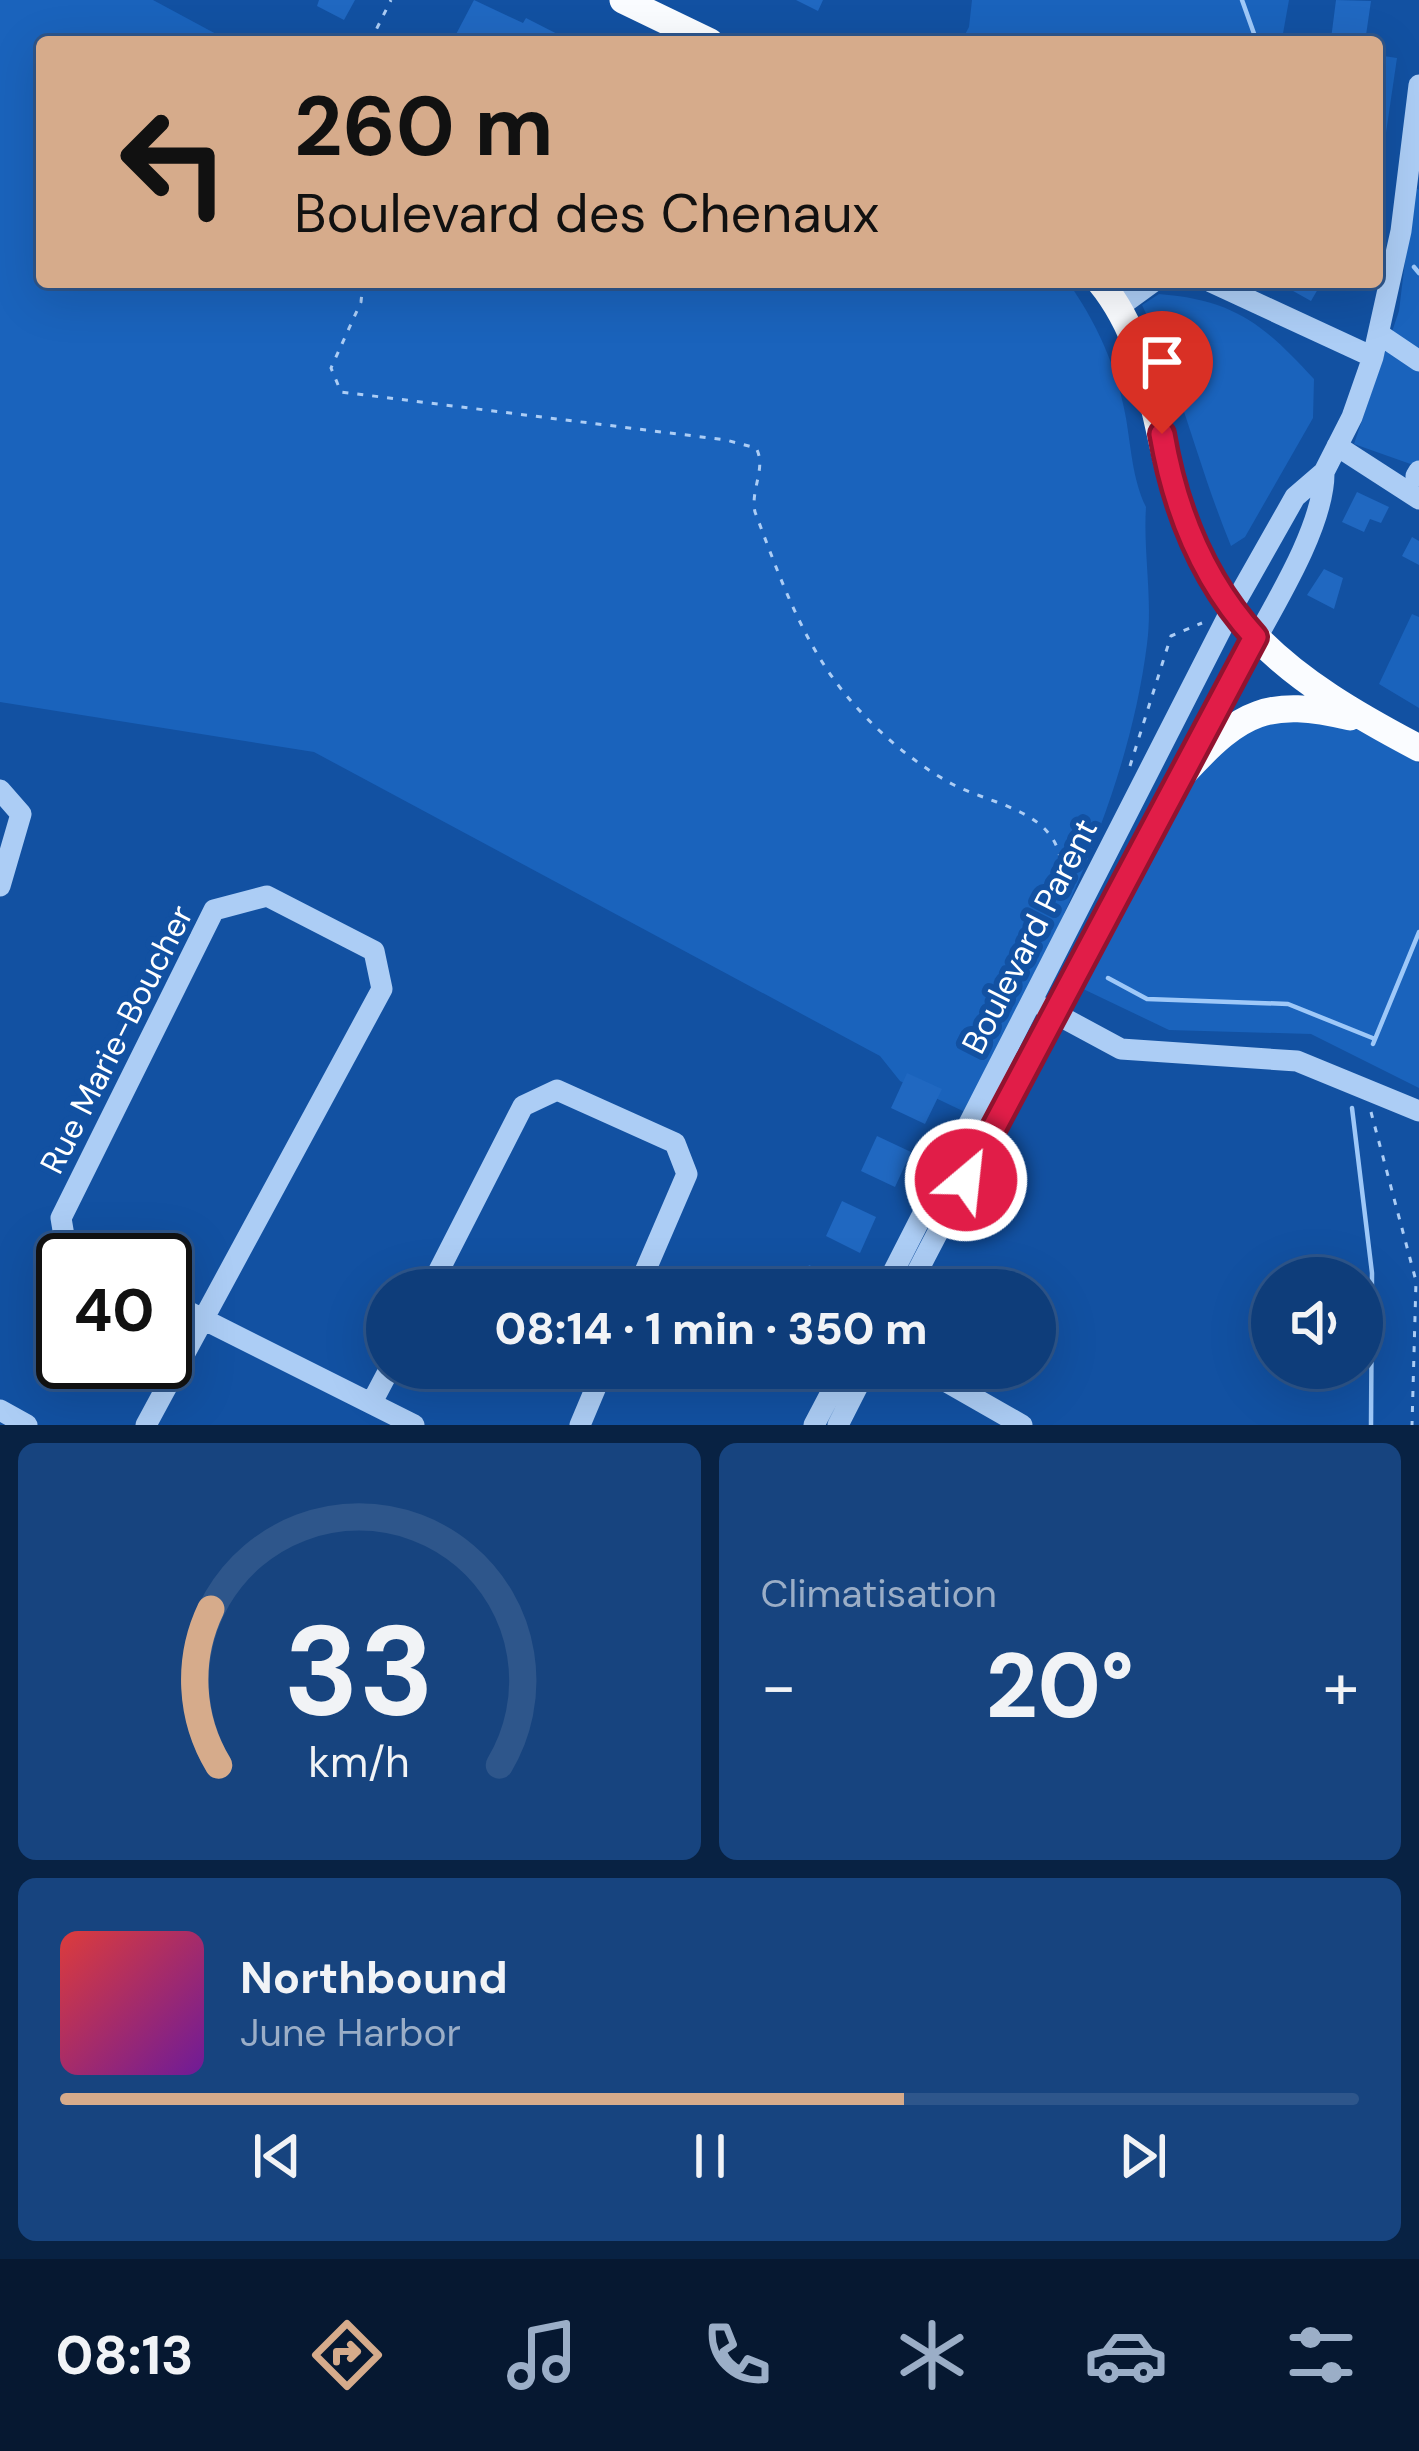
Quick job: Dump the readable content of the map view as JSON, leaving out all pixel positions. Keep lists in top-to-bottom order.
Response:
{
  "streets": {
    "street": ["Boulevard Parent", "Rue Marie-Boucher"]
  },
  "page": {
    "turn": ["260 m", "Boulevard des Chenaux"],
    "limit": "40",
    "trip": "08:14 · 1 min · 350 m",
    "tile": "Climatisation",
    "heat": ["−", "20°", "+"],
    "song": ["Northbound", "June Harbor"],
    "tabs": "08:13",
    "gauge": ["33", "km/h"]
  }
}
